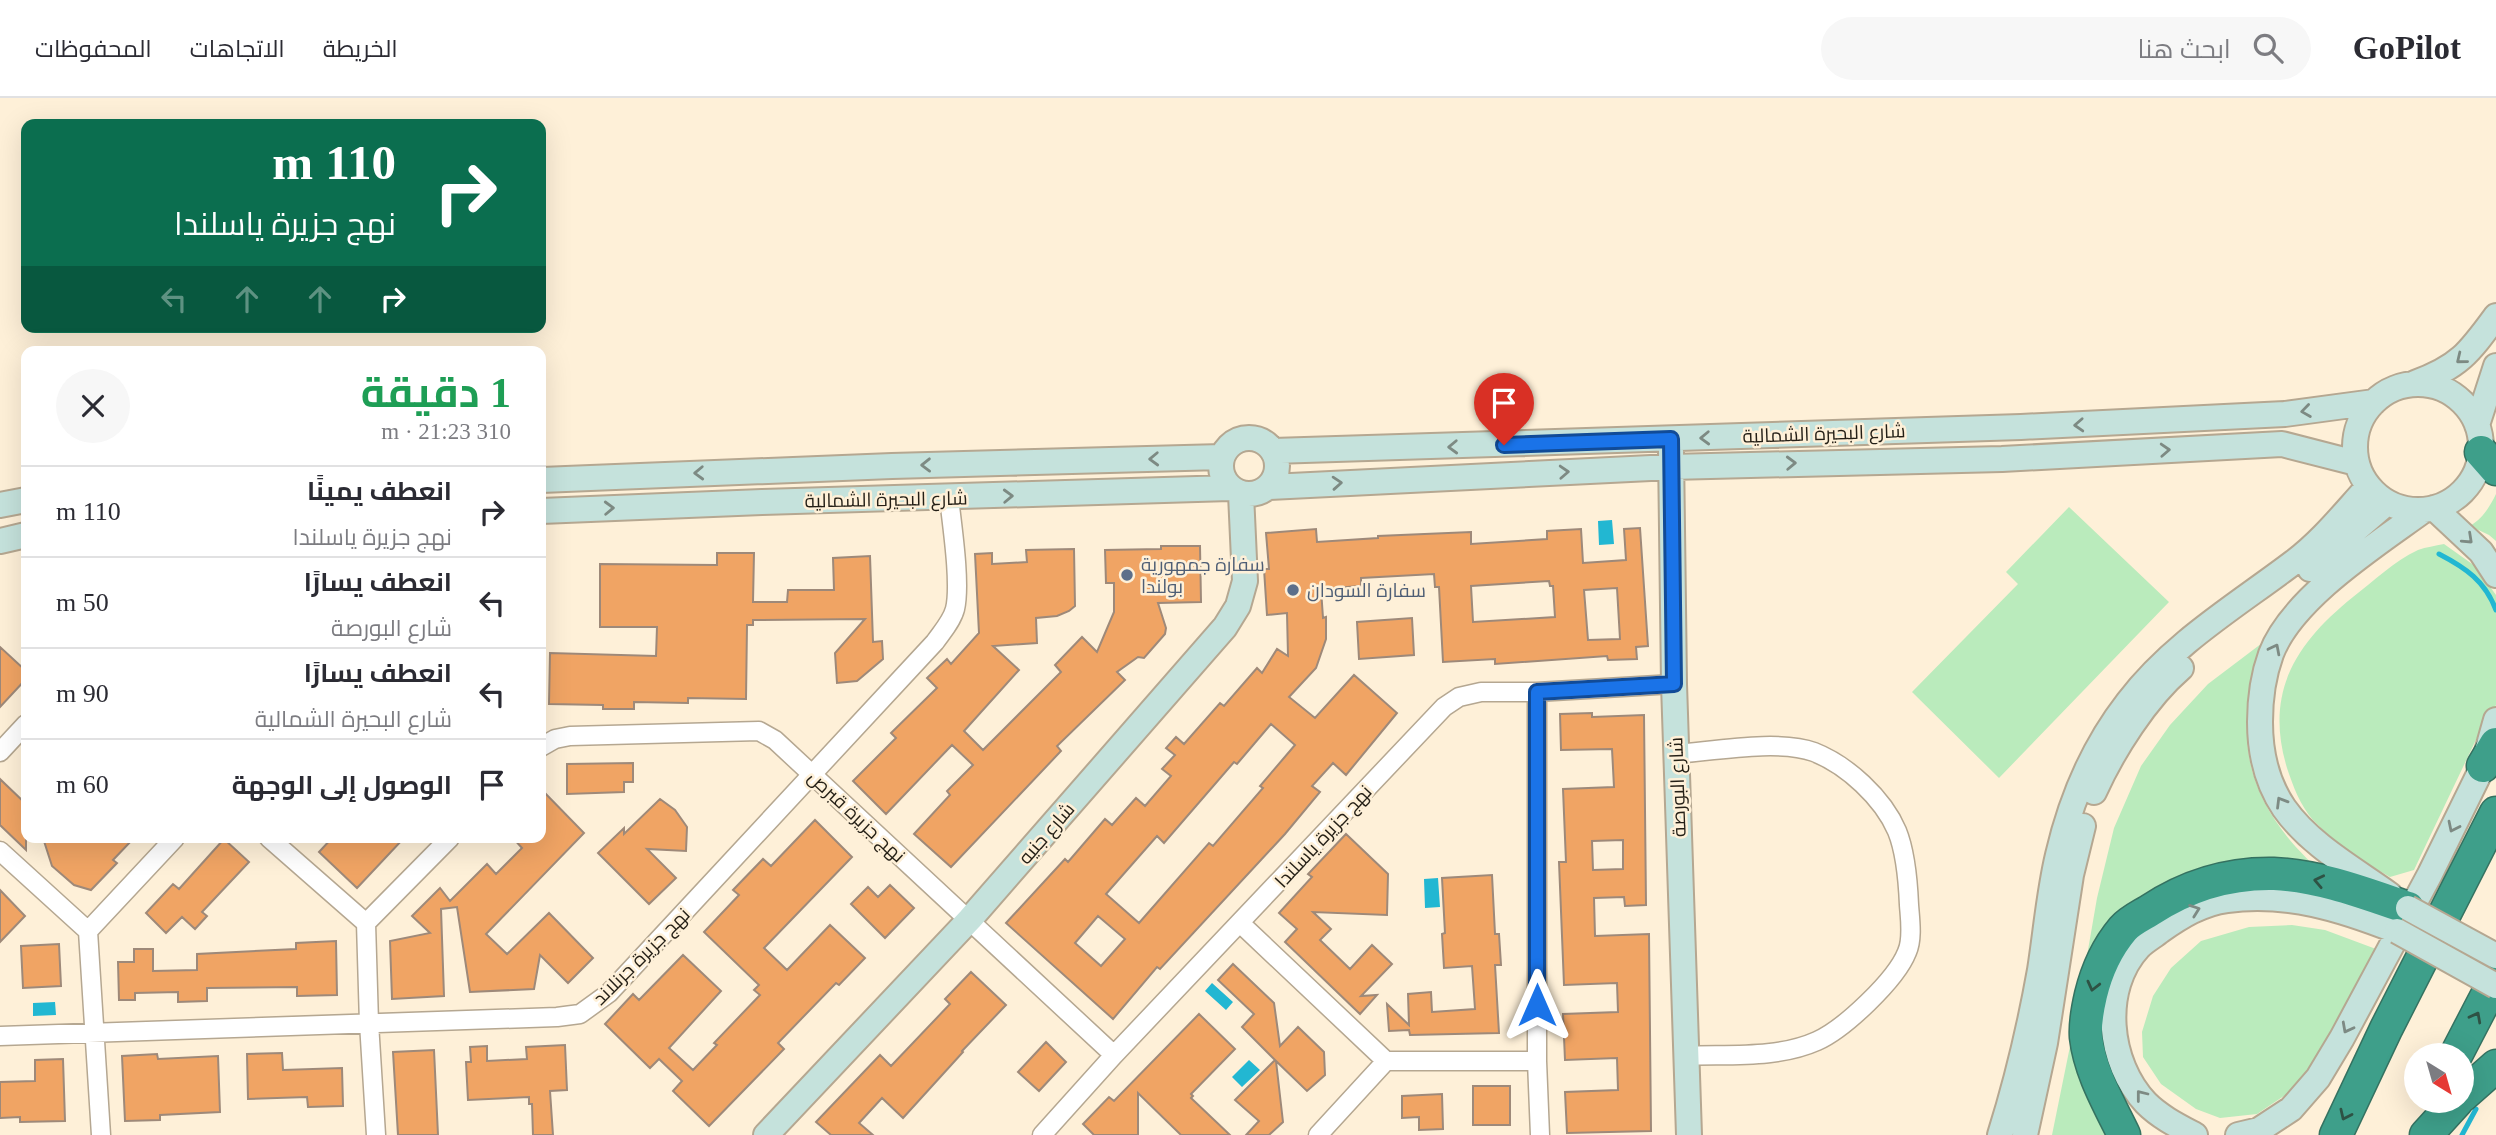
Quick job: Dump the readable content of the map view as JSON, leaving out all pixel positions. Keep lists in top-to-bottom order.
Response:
{
  "streets": {
    "main road": ["شارع البحيرة الشمالية", "شارع البورصة", "شارع جنيه"],
    "street": ["نهج جزيرة قبرص", "نهج جزيرة ياسلندا", "نهج جزيرة جرنلاند"]
  },
  "crossings": [
    ["شارع البحيرة الشمالية", "شارع البورصة"],
    ["شارع البحيرة الشمالية", "شارع جنيه"],
    ["شارع البحيرة الشمالية", "نهج جزيرة جرنلاند"],
    ["شارع البورصة", "نهج جزيرة ياسلندا"],
    ["نهج جزيرة قبرص", "شارع جنيه"],
    ["نهج جزيرة قبرص", "نهج جزيرة ياسلندا"],
    ["نهج جزيرة قبرص", "نهج جزيرة جرنلاند"]
  ],
  "places": ["سفارة جمهورية بولندا", "سفارة السودان"],
  "north": "bottom right",
  "page": {
    "header": "GoPilot",
    "search": "ابحث هنا",
    "nav": ["الخريطة", "الاتجاهات", "المحفوظات"],
    "turn": ["110 m", "نهج جزيرة ياسلندا"],
    "heading": ["1 دقيقة", "310 m · 21:23"],
    "list": [
      {
        "name": "انعطف يمينًا",
        "note": "نهج جزيرة ياسلندا",
        "value": "110 m"
      },
      {
        "name": "انعطف يسارًا",
        "note": "شارع البورصة",
        "value": "50 m"
      },
      {
        "name": "انعطف يسارًا",
        "note": "شارع البحيرة الشمالية",
        "value": "90 m"
      },
      {
        "name": "الوصول إلى الوجهة",
        "value": "60 m"
      }
    ]
  }
}
